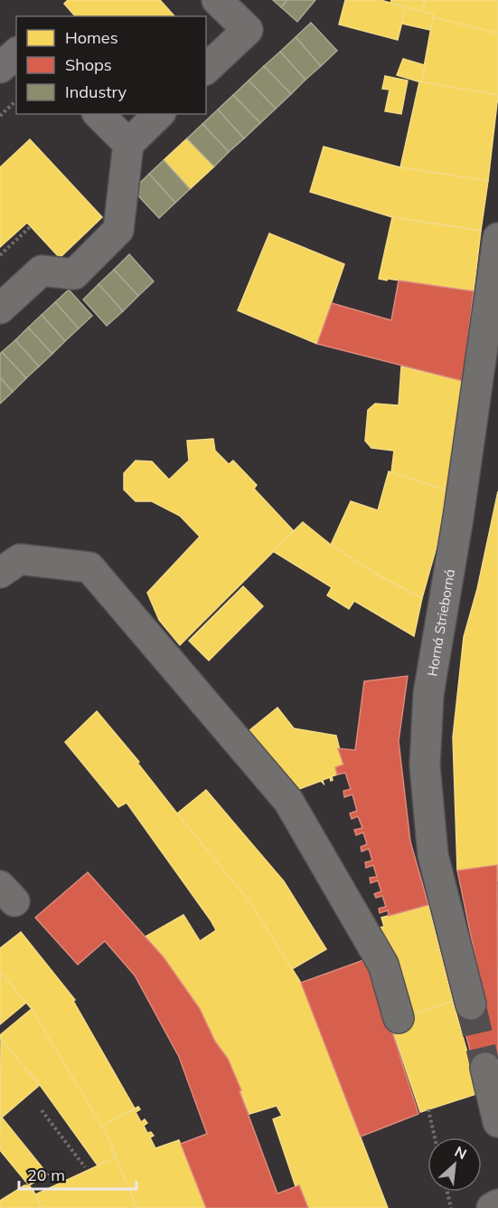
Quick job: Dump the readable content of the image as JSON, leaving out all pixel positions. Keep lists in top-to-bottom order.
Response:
{
  "streets": {
    "street": ["Horná Strieborná"]
  },
  "legend": ["Homes", "Shops", "Industry"],
  "scale_bar": "20 m",
  "north": "top right"
}
